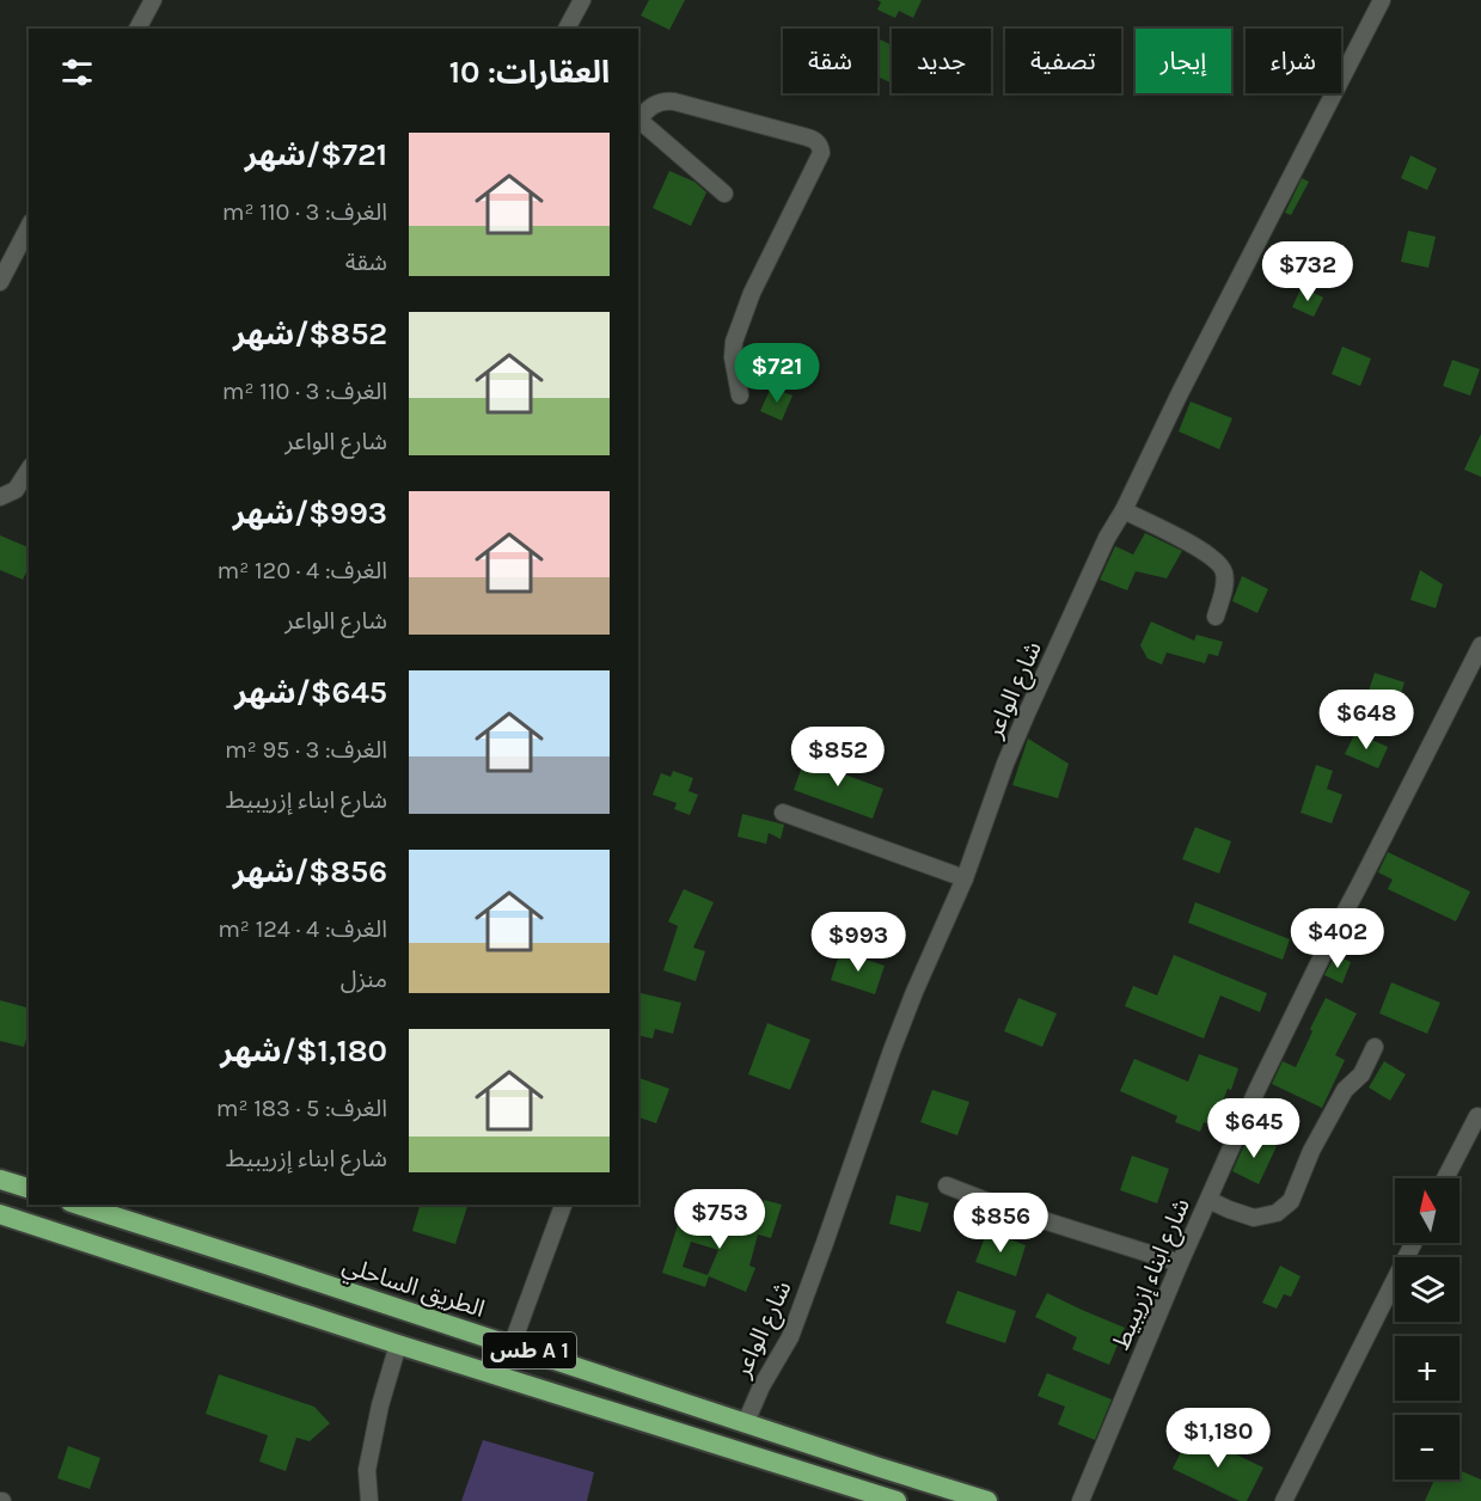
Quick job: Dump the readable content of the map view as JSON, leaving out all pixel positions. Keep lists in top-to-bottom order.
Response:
{
  "streets": {
    "highway": ["الطريق الساحلي", "طس A 1"],
    "street": ["شارع الواعر", "شارع ابناء إزريبيط"]
  },
  "crossings": [
    ["شارع الواعر", "الطريق الساحلي"]
  ],
  "north": "top",
  "page": {
    "chip": [
      "شراء",
      "إيجار",
      "تصفية",
      "جديد",
      "شقة"
    ],
    "heading": "العقارات: 10",
    "list": [
      {
        "name": "$721/شهر",
        "note": "الغرف: 3 · 110 m² · شقة"
      },
      {
        "name": "$852/شهر",
        "note": "الغرف: 3 · 110 m² · شارع الواعر"
      },
      {
        "name": "$993/شهر",
        "note": "الغرف: 4 · 120 m² · شارع الواعر"
      },
      {
        "name": "$645/شهر",
        "note": "الغرف: 3 · 95 m² · شارع ابناء إزريبيط"
      },
      {
        "name": "$856/شهر",
        "note": "الغرف: 4 · 124 m² · منزل"
      },
      {
        "name": "$1,180/شهر",
        "note": "الغرف: 5 · 183 m² · شارع ابناء إزريبيط"
      }
    ],
    "price": [
      "$732",
      "$721",
      "$648",
      "$852",
      "$402",
      "$993",
      "$645",
      "$753",
      "$856",
      "$1,180"
    ],
    "map_buttons": ["+", "−"]
  }
}
